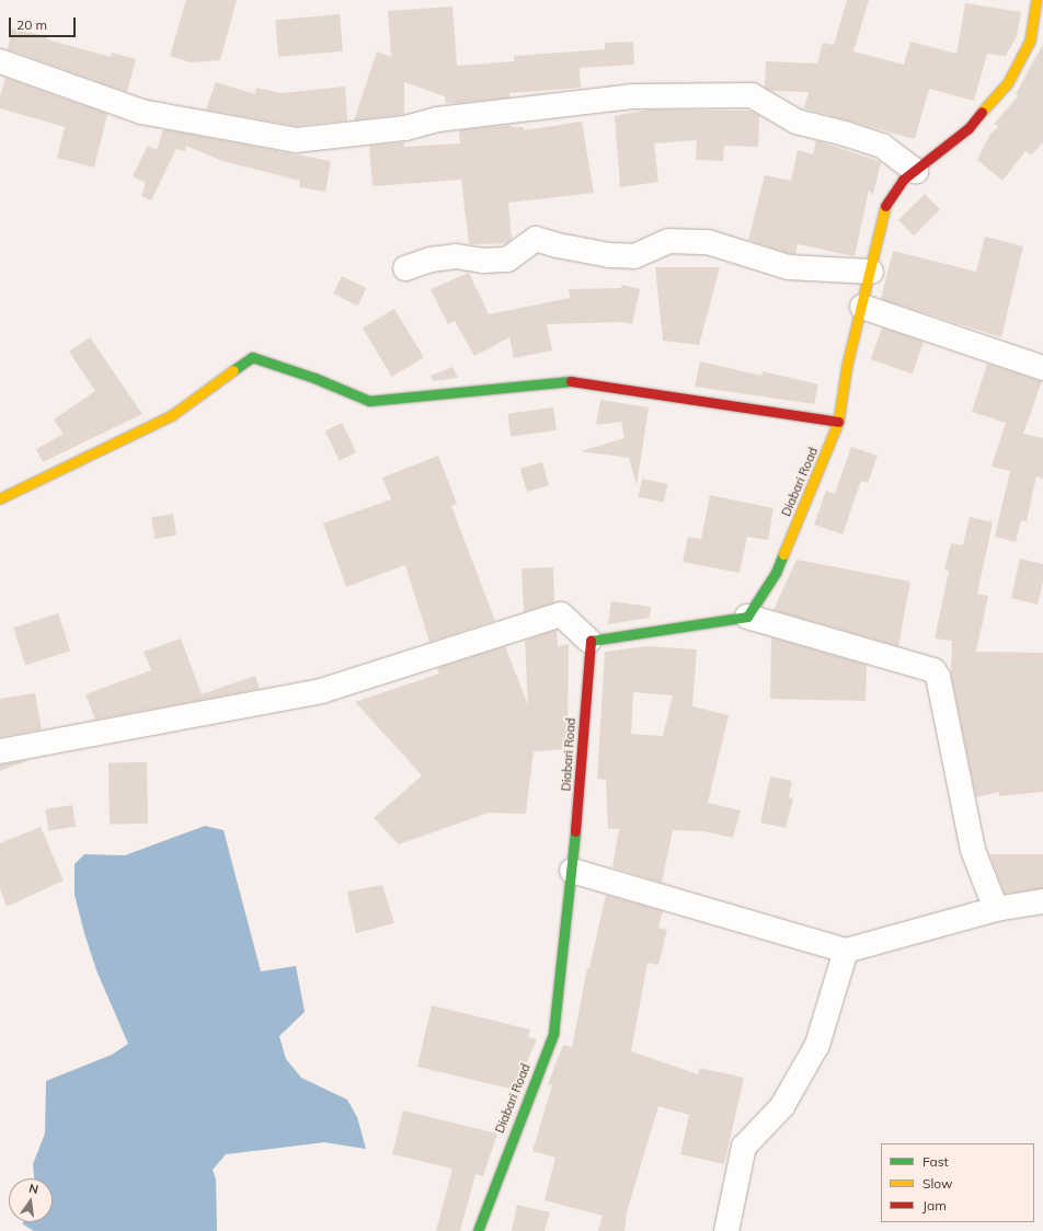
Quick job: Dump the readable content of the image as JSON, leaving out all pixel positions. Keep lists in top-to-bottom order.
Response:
{
  "streets": {
    "street": ["Diabari Road"]
  },
  "legend": ["Fast", "Slow", "Jam"],
  "scale_bar": "20 m",
  "north": "top"
}
